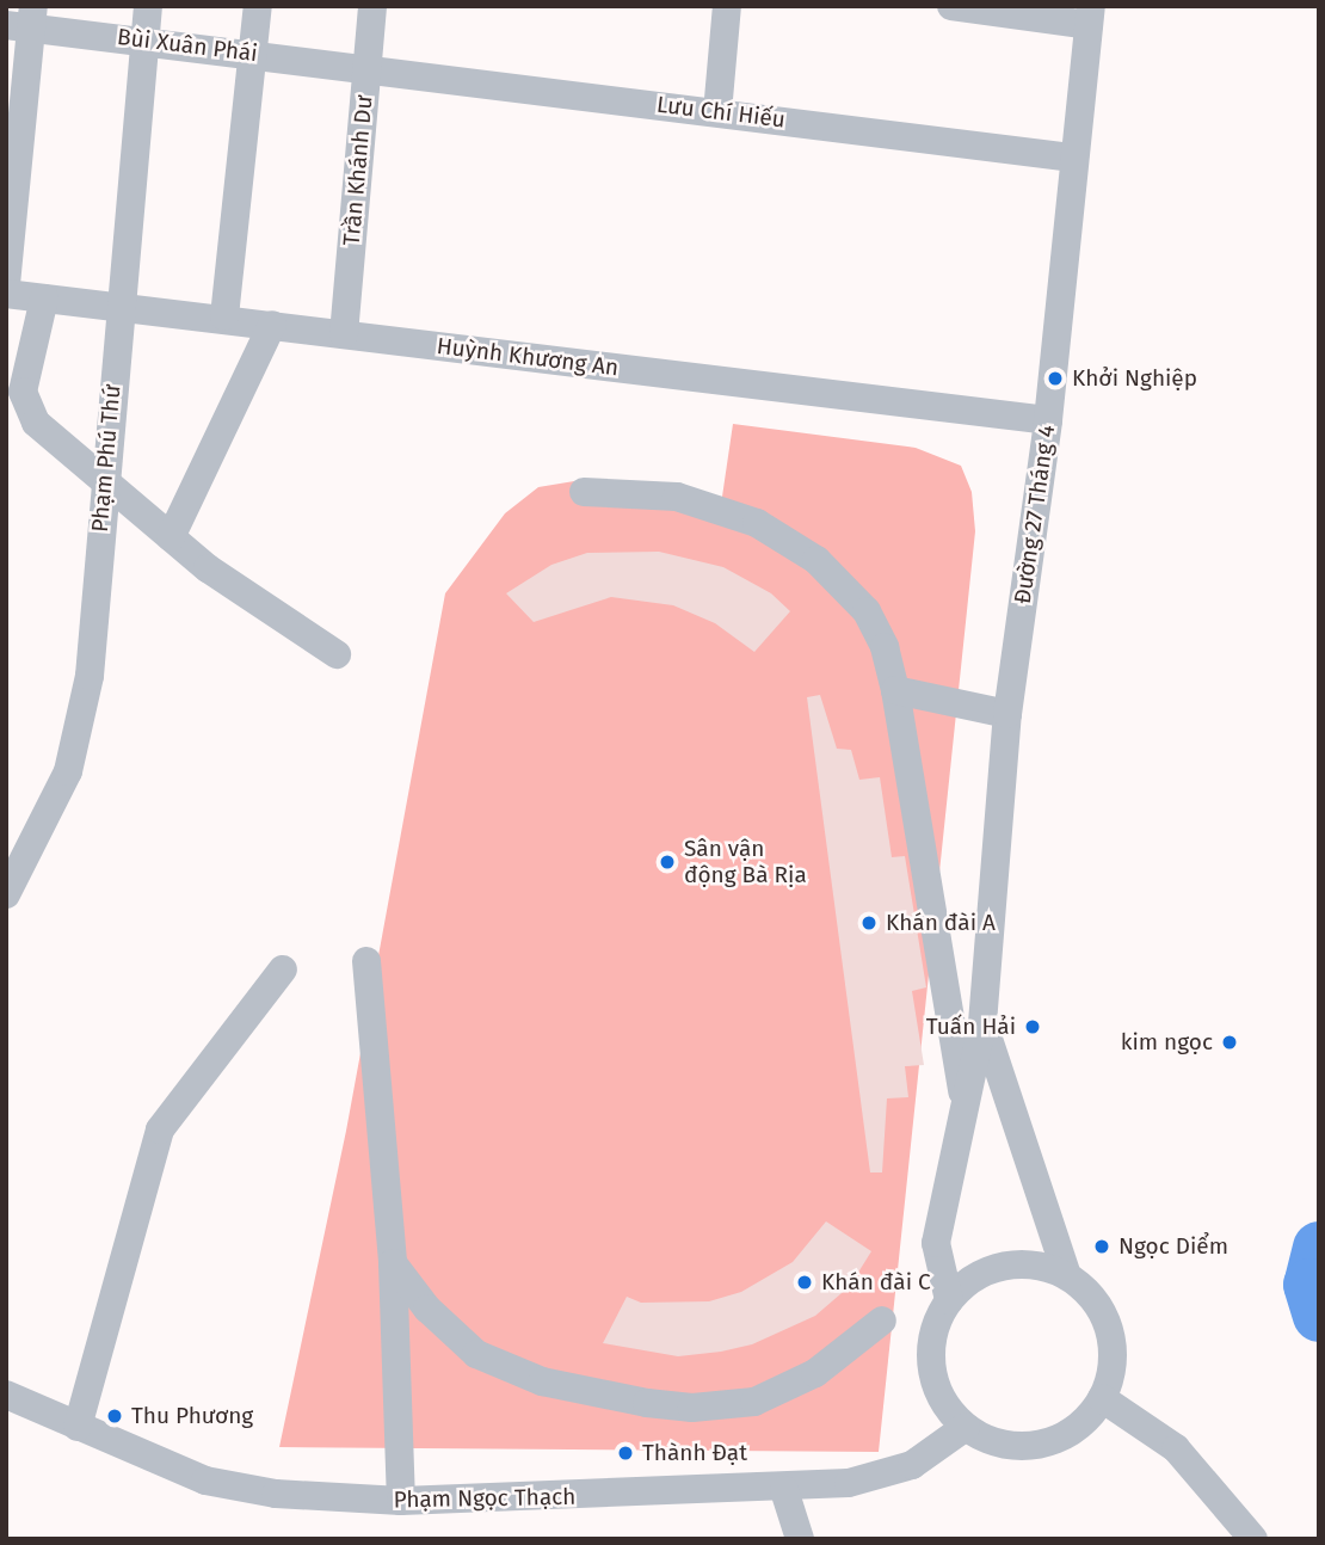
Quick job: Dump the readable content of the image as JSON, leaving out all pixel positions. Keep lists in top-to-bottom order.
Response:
{
  "streets": {
    "street": [
      "Bùi Xuân Phái",
      "Lưu Chí Hiếu",
      "Trần Khánh Dư",
      "Huỳnh Khương An",
      "Phạm Phú Thứ",
      "Đường 27 Tháng 4",
      "Phạm Ngọc Thạch"
    ]
  },
  "crossings": [
    ["Bùi Xuân Phái", "Lưu Chí Hiếu"],
    ["Bùi Xuân Phái", "Trần Khánh Dư"],
    ["Bùi Xuân Phái", "Phạm Phú Thứ"],
    ["Lưu Chí Hiếu", "Trần Khánh Dư"],
    ["Lưu Chí Hiếu", "Đường 27 Tháng 4"],
    ["Trần Khánh Dư", "Huỳnh Khương An"],
    ["Huỳnh Khương An", "Phạm Phú Thứ"],
    ["Huỳnh Khương An", "Đường 27 Tháng 4"],
    ["Đường 27 Tháng 4", "Phạm Ngọc Thạch"]
  ],
  "places": [
    "Khởi Nghiệp",
    "Sân vận động Bà Rịa",
    "Khán đài A",
    "Tuấn Hải",
    "kim ngọc",
    "Ngọc Diểm",
    "Khán đài C",
    "Thu Phương",
    "Thành Đạt"
  ]
}
